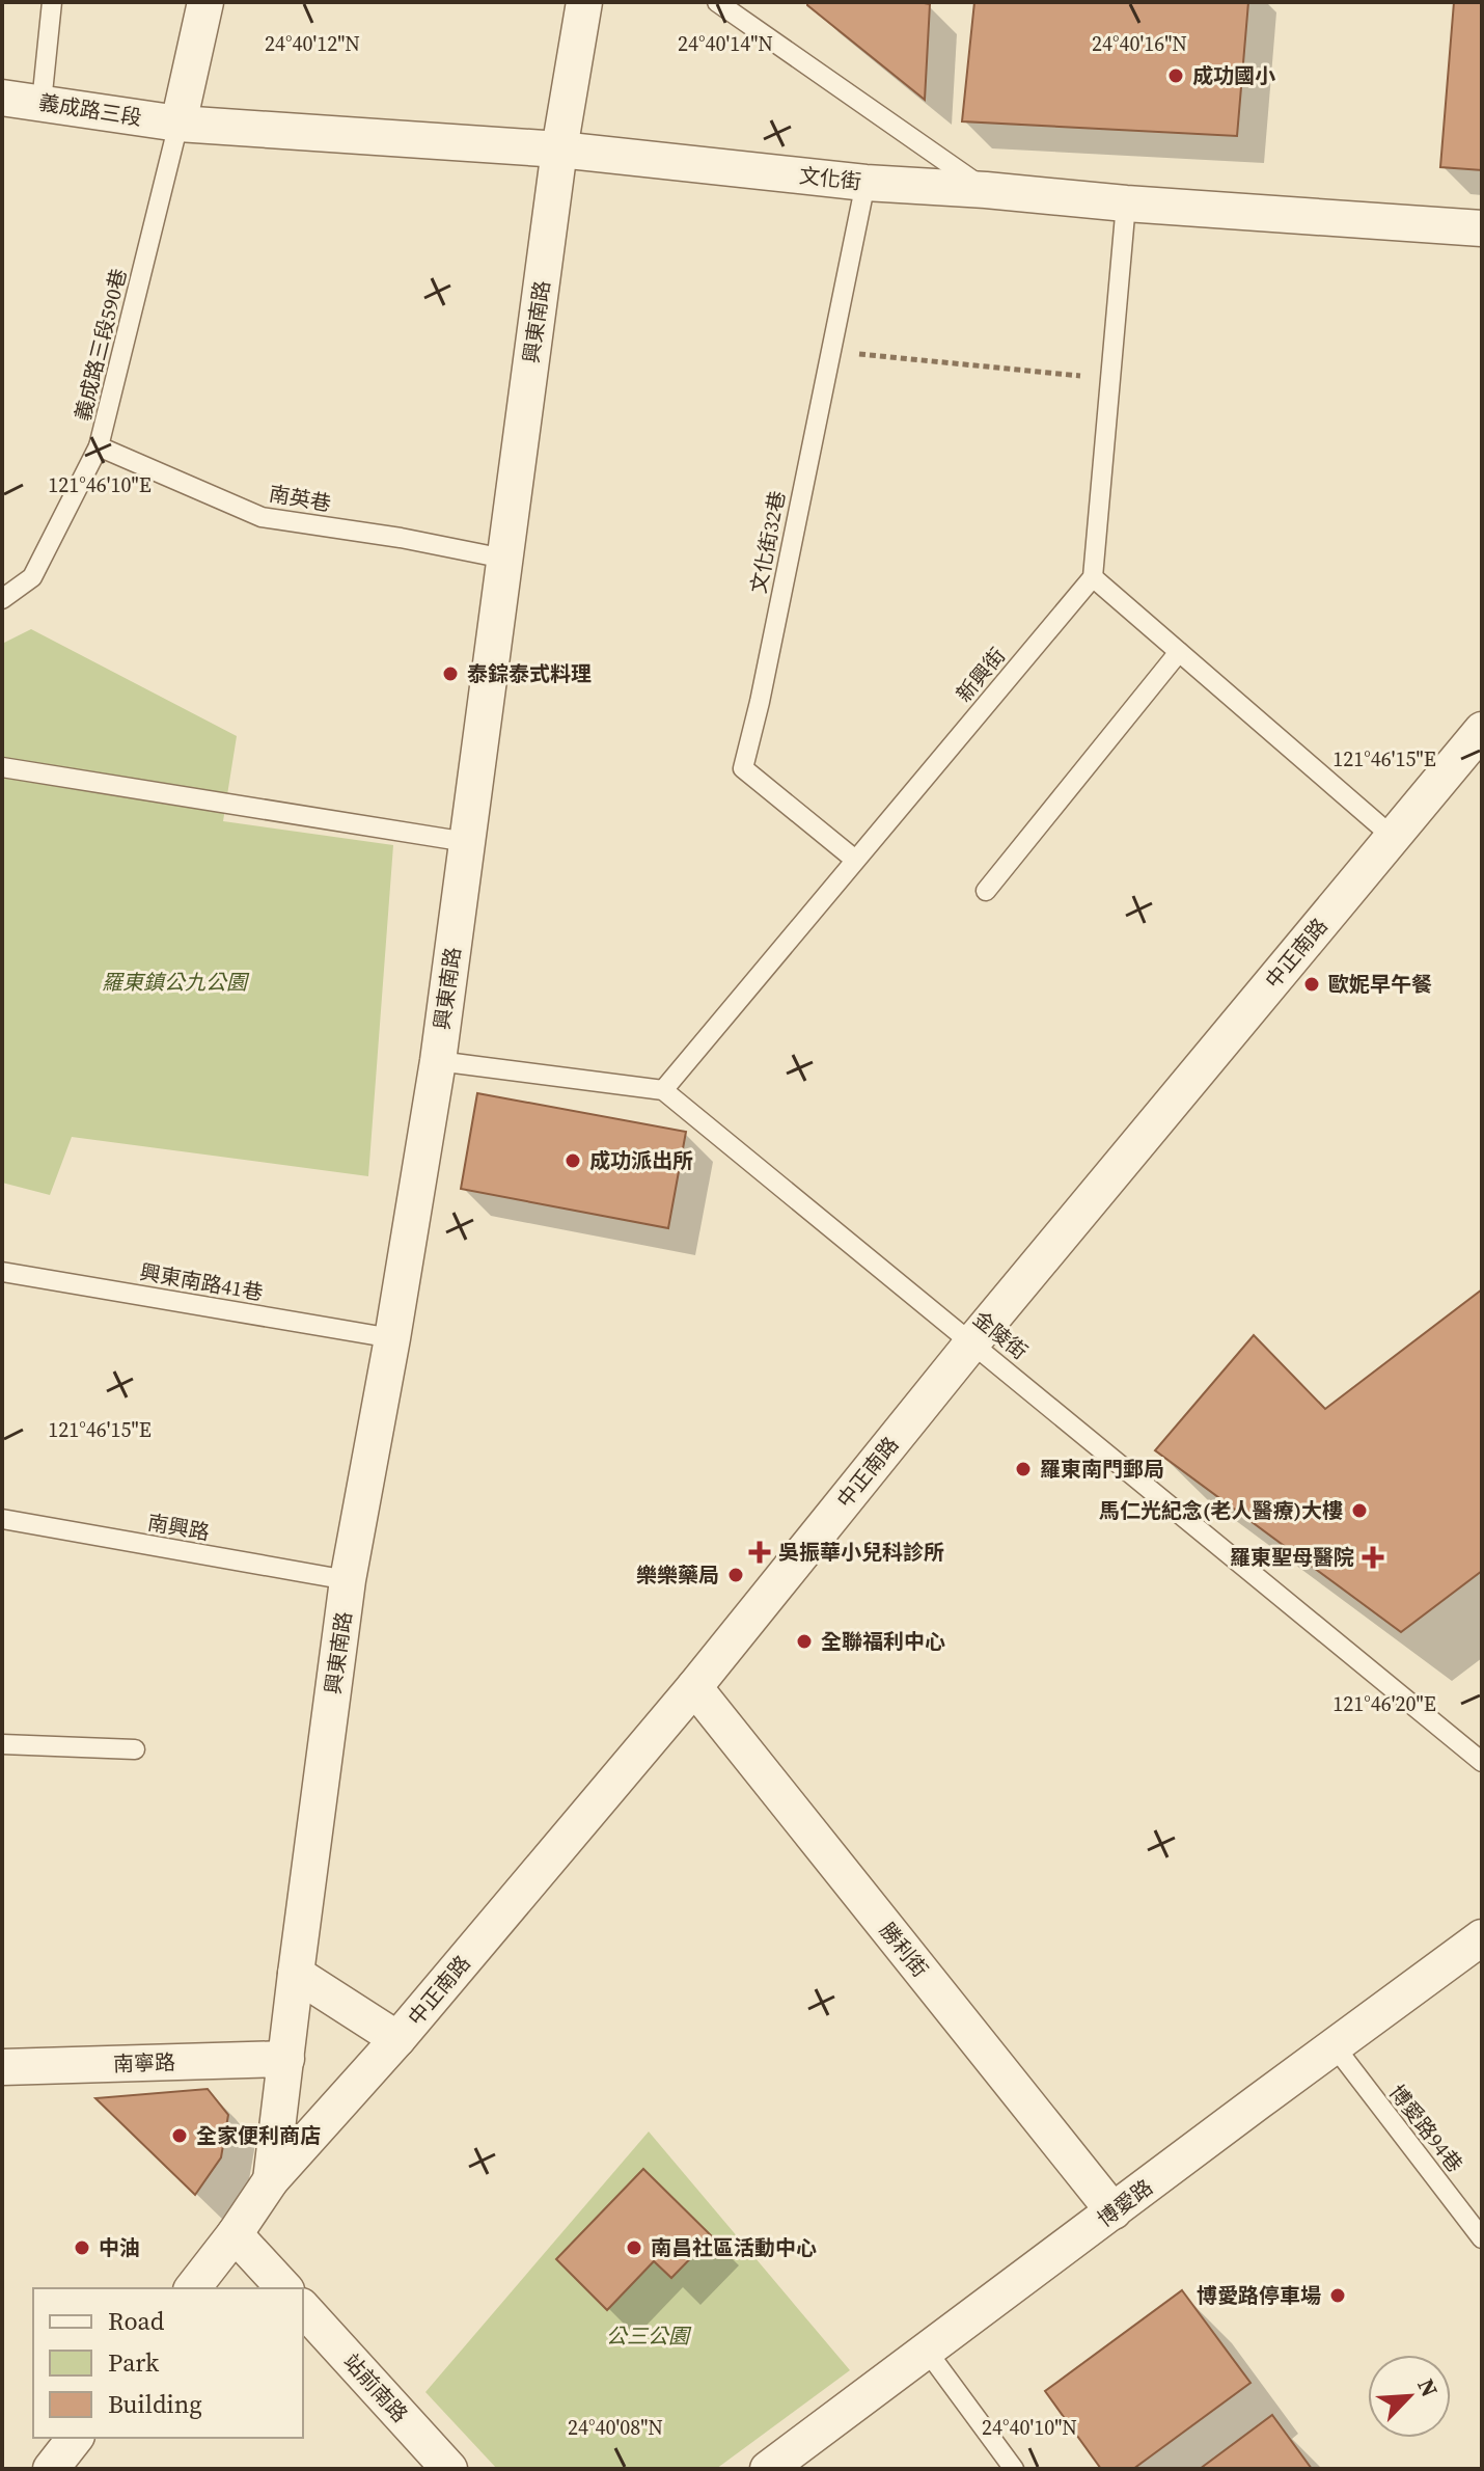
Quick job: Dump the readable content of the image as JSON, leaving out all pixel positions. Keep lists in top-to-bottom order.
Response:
{
  "streets": {
    "street": [
      "義成路三段",
      "文化街",
      "興東南路",
      "中正南路",
      "勝利街",
      "南寧路",
      "博愛路",
      "站前南路"
    ],
    "lane": [
      "義成路三段590巷",
      "南英巷",
      "文化街32巷",
      "新興街",
      "興東南路41巷",
      "金陵街",
      "南興路",
      "博愛路94巷"
    ]
  },
  "crossings": [
    ["義成路三段", "文化街"],
    ["義成路三段", "義成路三段590巷"],
    ["文化街", "興東南路"],
    ["文化街", "義成路三段590巷"],
    ["文化街", "文化街32巷"],
    ["興東南路", "南英巷"],
    ["興東南路", "中正南路"],
    ["興東南路", "興東南路41巷"],
    ["興東南路", "南興路"],
    ["興東南路", "南寧路"],
    ["義成路三段590巷", "南英巷"],
    ["文化街32巷", "新興街"],
    ["新興街", "金陵街"],
    ["中正南路", "金陵街"],
    ["中正南路", "勝利街"],
    ["勝利街", "博愛路"],
    ["博愛路94巷", "博愛路"]
  ],
  "parks": ["羅東鎮公九公園", "公三公園"],
  "places": {
    "other": [
      "成功國小",
      "泰錝泰式料理",
      "歐妮早午餐",
      "成功派出所",
      "羅東南門郵局",
      "馬仁光紀念(老人醫療)大樓",
      "樂樂藥局",
      "全聯福利中心",
      "全家便利商店",
      "中油",
      "南昌社區活動中心",
      "博愛路停車場"
    ],
    "health": ["吳振華小兒科診所", "羅東聖母醫院"]
  },
  "legend": ["Road", "Park", "Building"],
  "north": "top right",
  "coordinates": [
    "24°40'12\"N",
    "24°40'14\"N",
    "24°40'16\"N",
    "121°46'10\"E",
    "121°46'15\"E",
    "121°46'20\"E",
    "24°40'08\"N",
    "24°40'10\"N"
  ]
}
